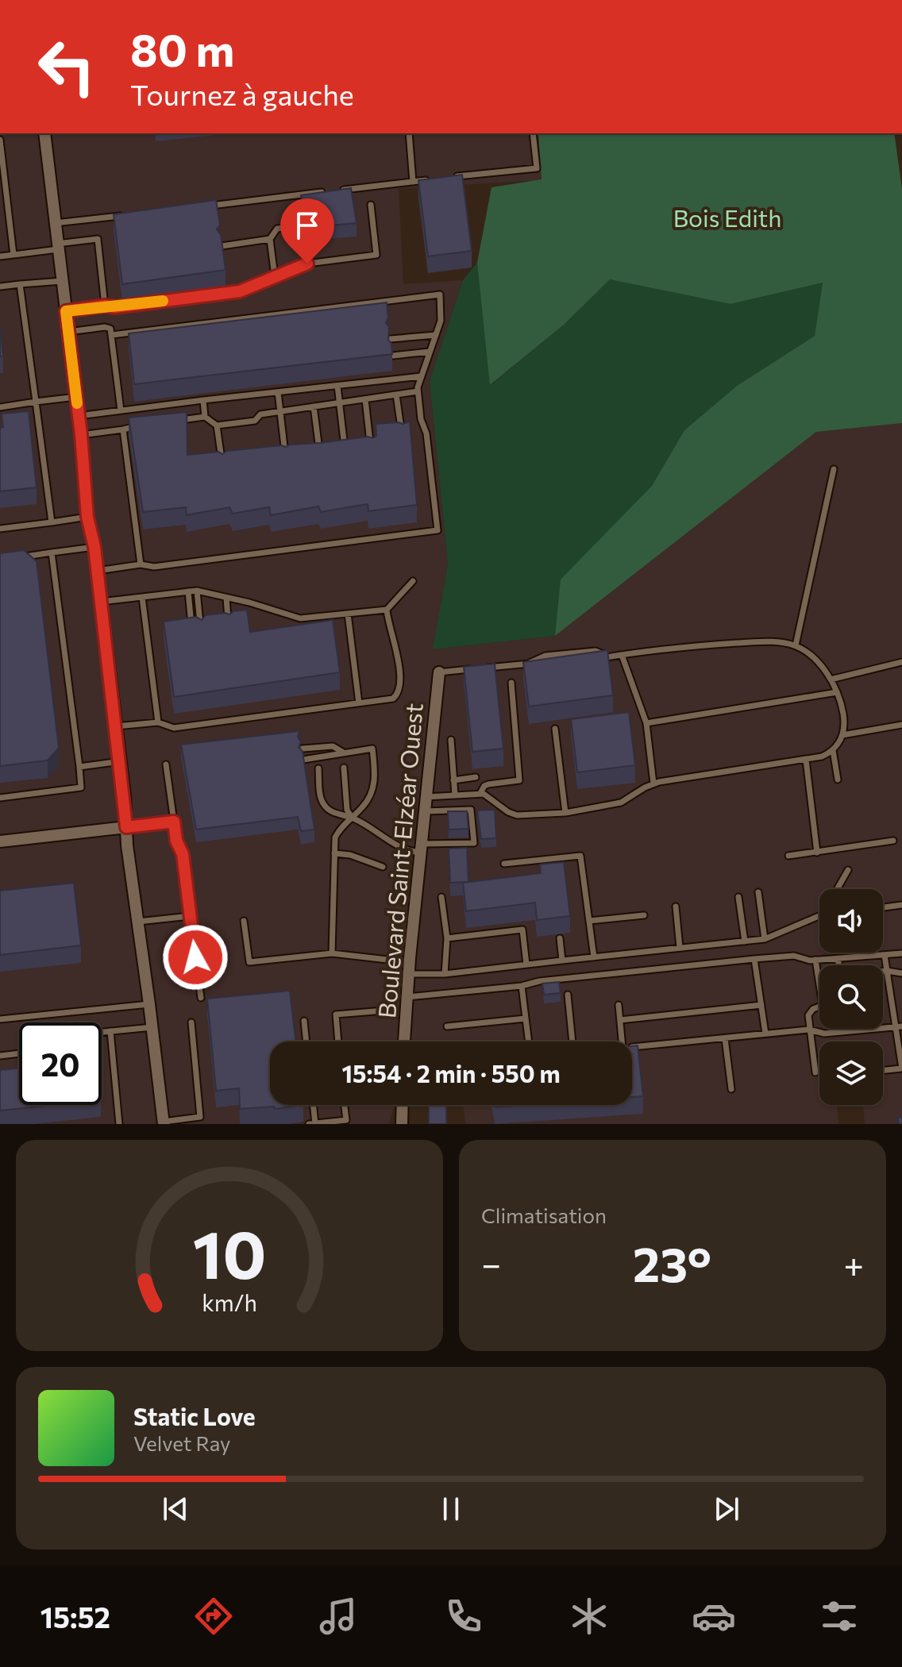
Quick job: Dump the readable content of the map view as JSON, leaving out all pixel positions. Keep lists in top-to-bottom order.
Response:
{
  "streets": {
    "street": ["Boulevard Saint-Elzéar Ouest"]
  },
  "parks": ["Bois Edith"],
  "page": {
    "turn": ["80 m", "Tournez à gauche"],
    "limit": "20",
    "trip": "15:54 · 2 min · 550 m",
    "tile": "Climatisation",
    "heat": ["−", "23°", "+"],
    "song": ["Static Love", "Velvet Ray"],
    "tabs": "15:52",
    "gauge": ["10", "km/h"]
  }
}
